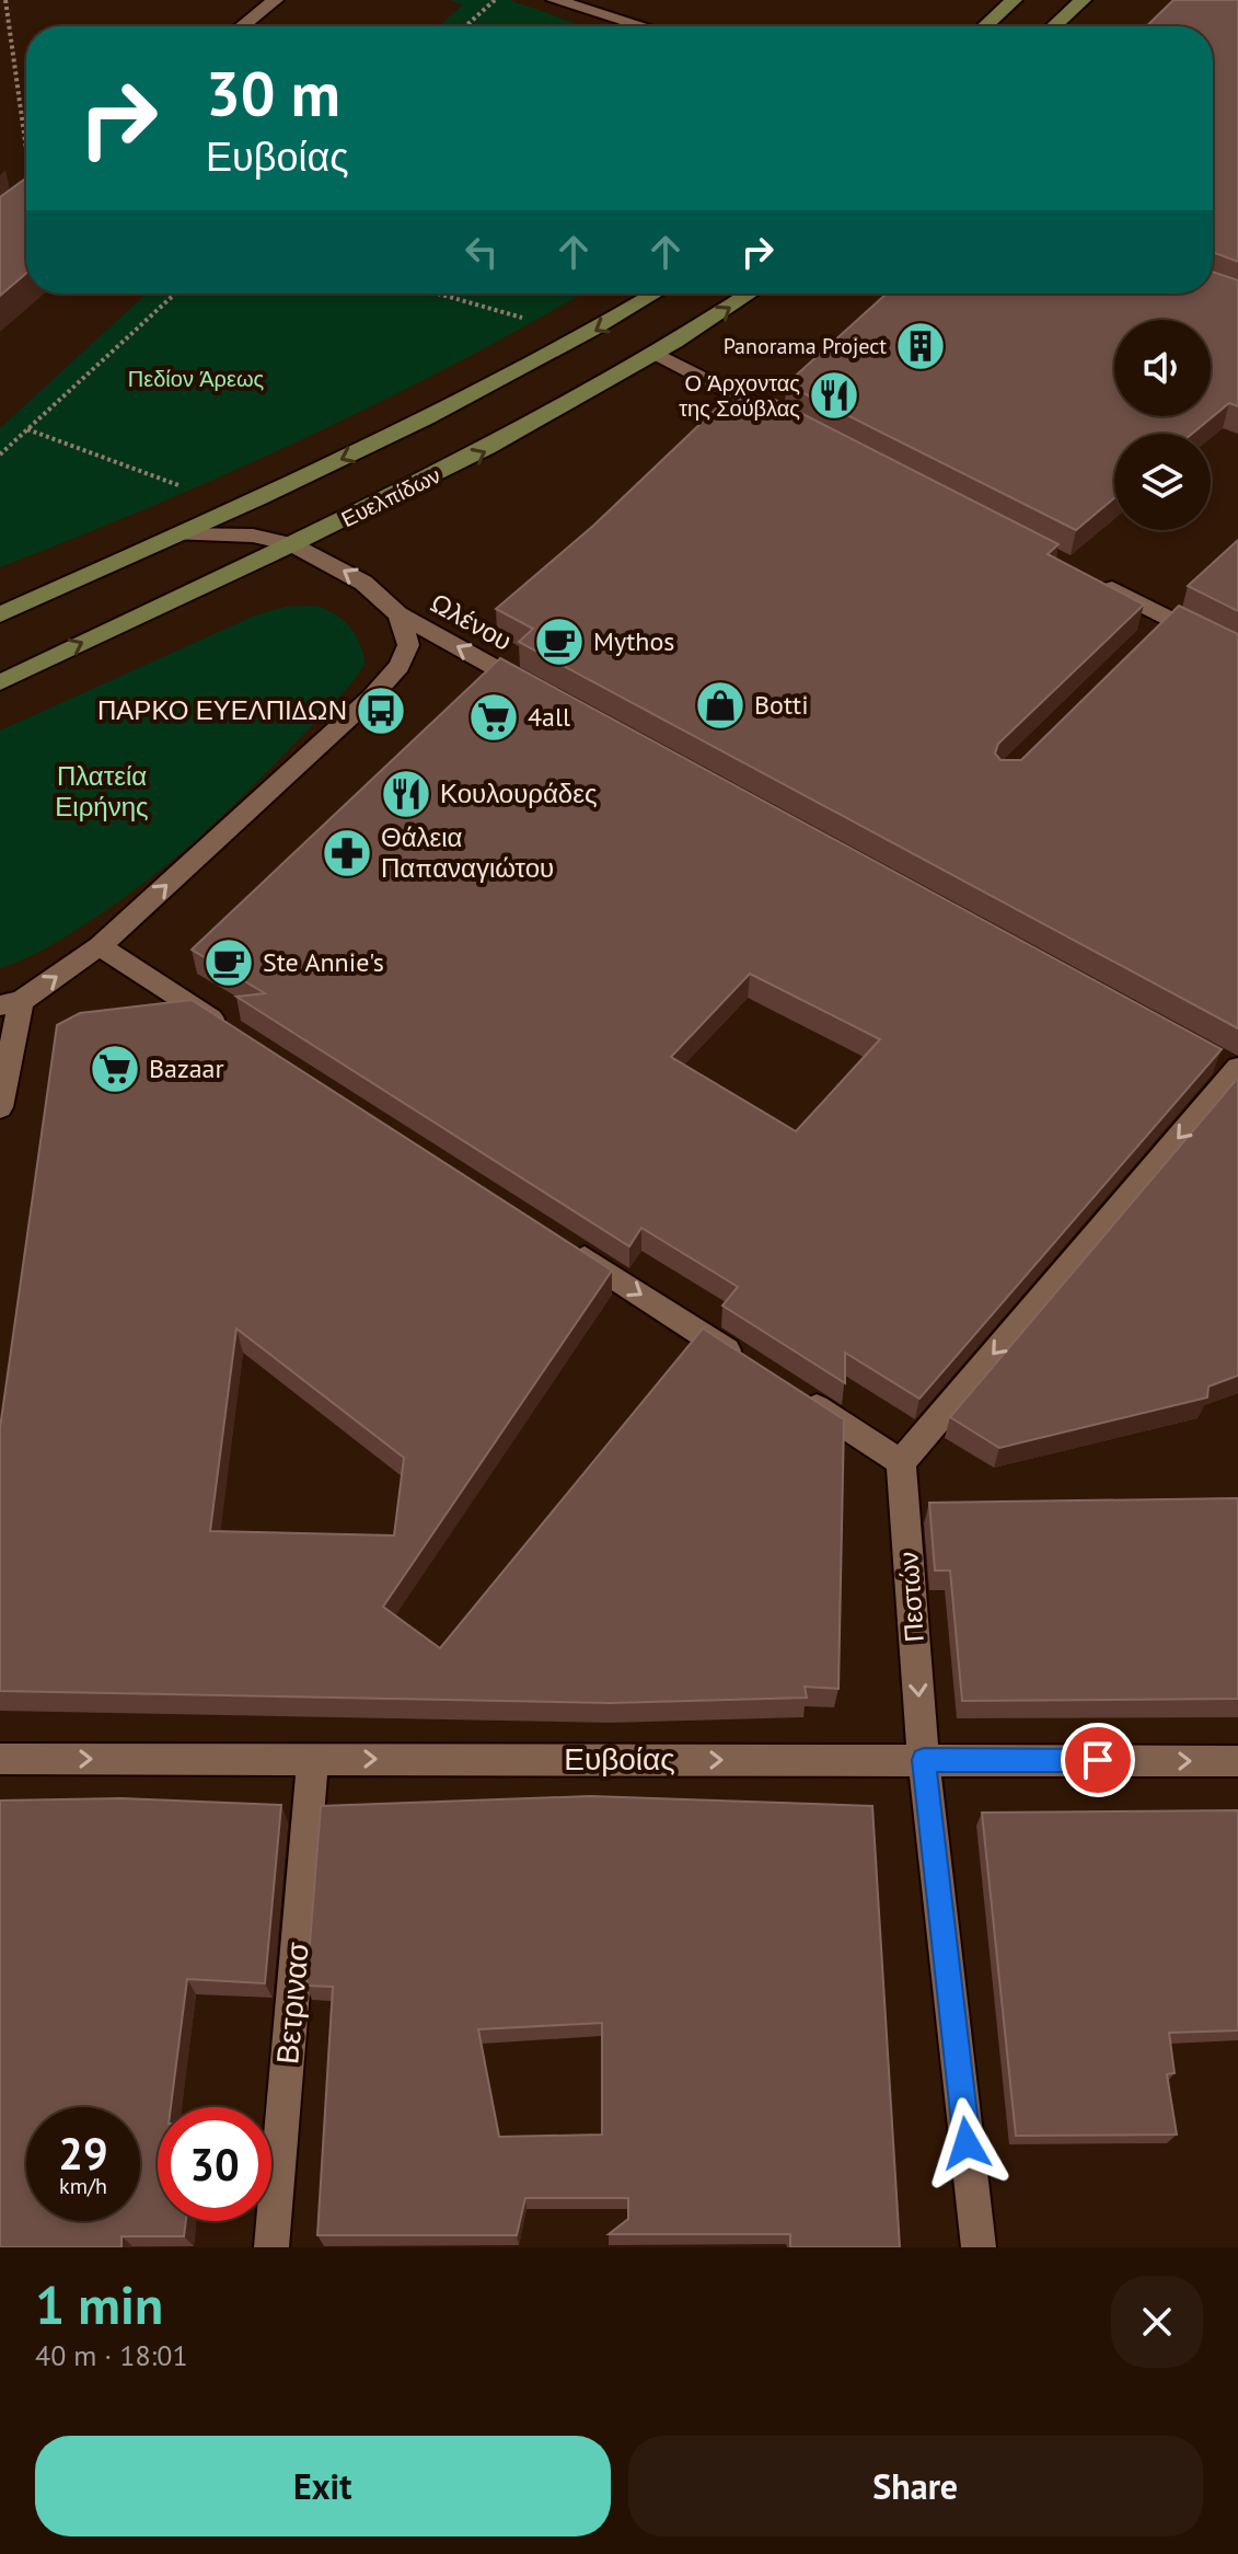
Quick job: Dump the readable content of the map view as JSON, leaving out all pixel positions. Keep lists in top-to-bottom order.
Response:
{
  "streets": {
    "main road": ["Ευελπίδων"],
    "street": [
      "Ωλένου",
      "Πεστών",
      "Ευβοίας",
      "Βετρινασ"
    ]
  },
  "crossings": [
    ["Ευελπίδων", "Ωλένου"],
    ["Πεστών", "Ευβοίας"],
    ["Ευβοίας", "Βετρινασ"]
  ],
  "one_way": ["Ωλένου", "Πεστών", "Ευβοίας"],
  "parks": ["Πεδίον Άρεως", "Πλατεία Ειρήνης"],
  "places": {
    "building": ["Panorama Project"],
    "restaurant": ["Ο Άρχοντας της Σούβλας", "Κουλουράδες"],
    "cafe": ["Mythos", "Ste Annie's"],
    "shop": ["Botti"],
    "bus stop": ["ΠΑΡΚΟ ΕΥΕΛΠΙΔΩΝ"],
    "supermarket": ["4all", "Bazaar"],
    "pharmacy": ["Θάλεια Παπαναγιώτου"]
  },
  "page": {
    "turn": ["30 m", "Ευβοίας"],
    "speed": "29 km/h",
    "limit": "30",
    "heading": ["1 min", "40 m · 18:01"],
    "buttons": ["Exit", "Share"]
  }
}
